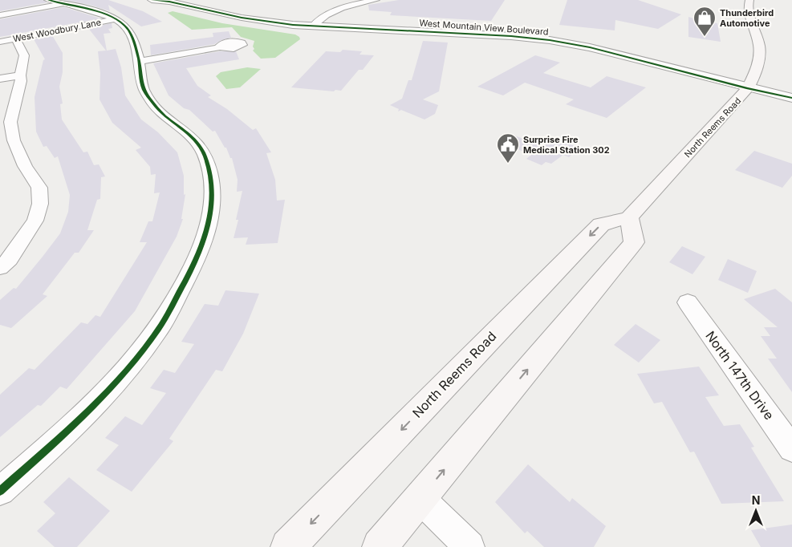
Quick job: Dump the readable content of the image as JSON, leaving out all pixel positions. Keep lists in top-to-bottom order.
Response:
{
  "streets": {
    "main road": ["North Reems Road"],
    "street": ["West Mountain View Boulevard", "West Woodbury Lane", "North 147th Drive"]
  },
  "crossings": [
    ["West Mountain View Boulevard", "North Reems Road"]
  ],
  "places": {
    "shop": ["Thunderbird Automotive"],
    "public building": ["Surprise Fire Medical Station 302"]
  },
  "north": "top"
}
